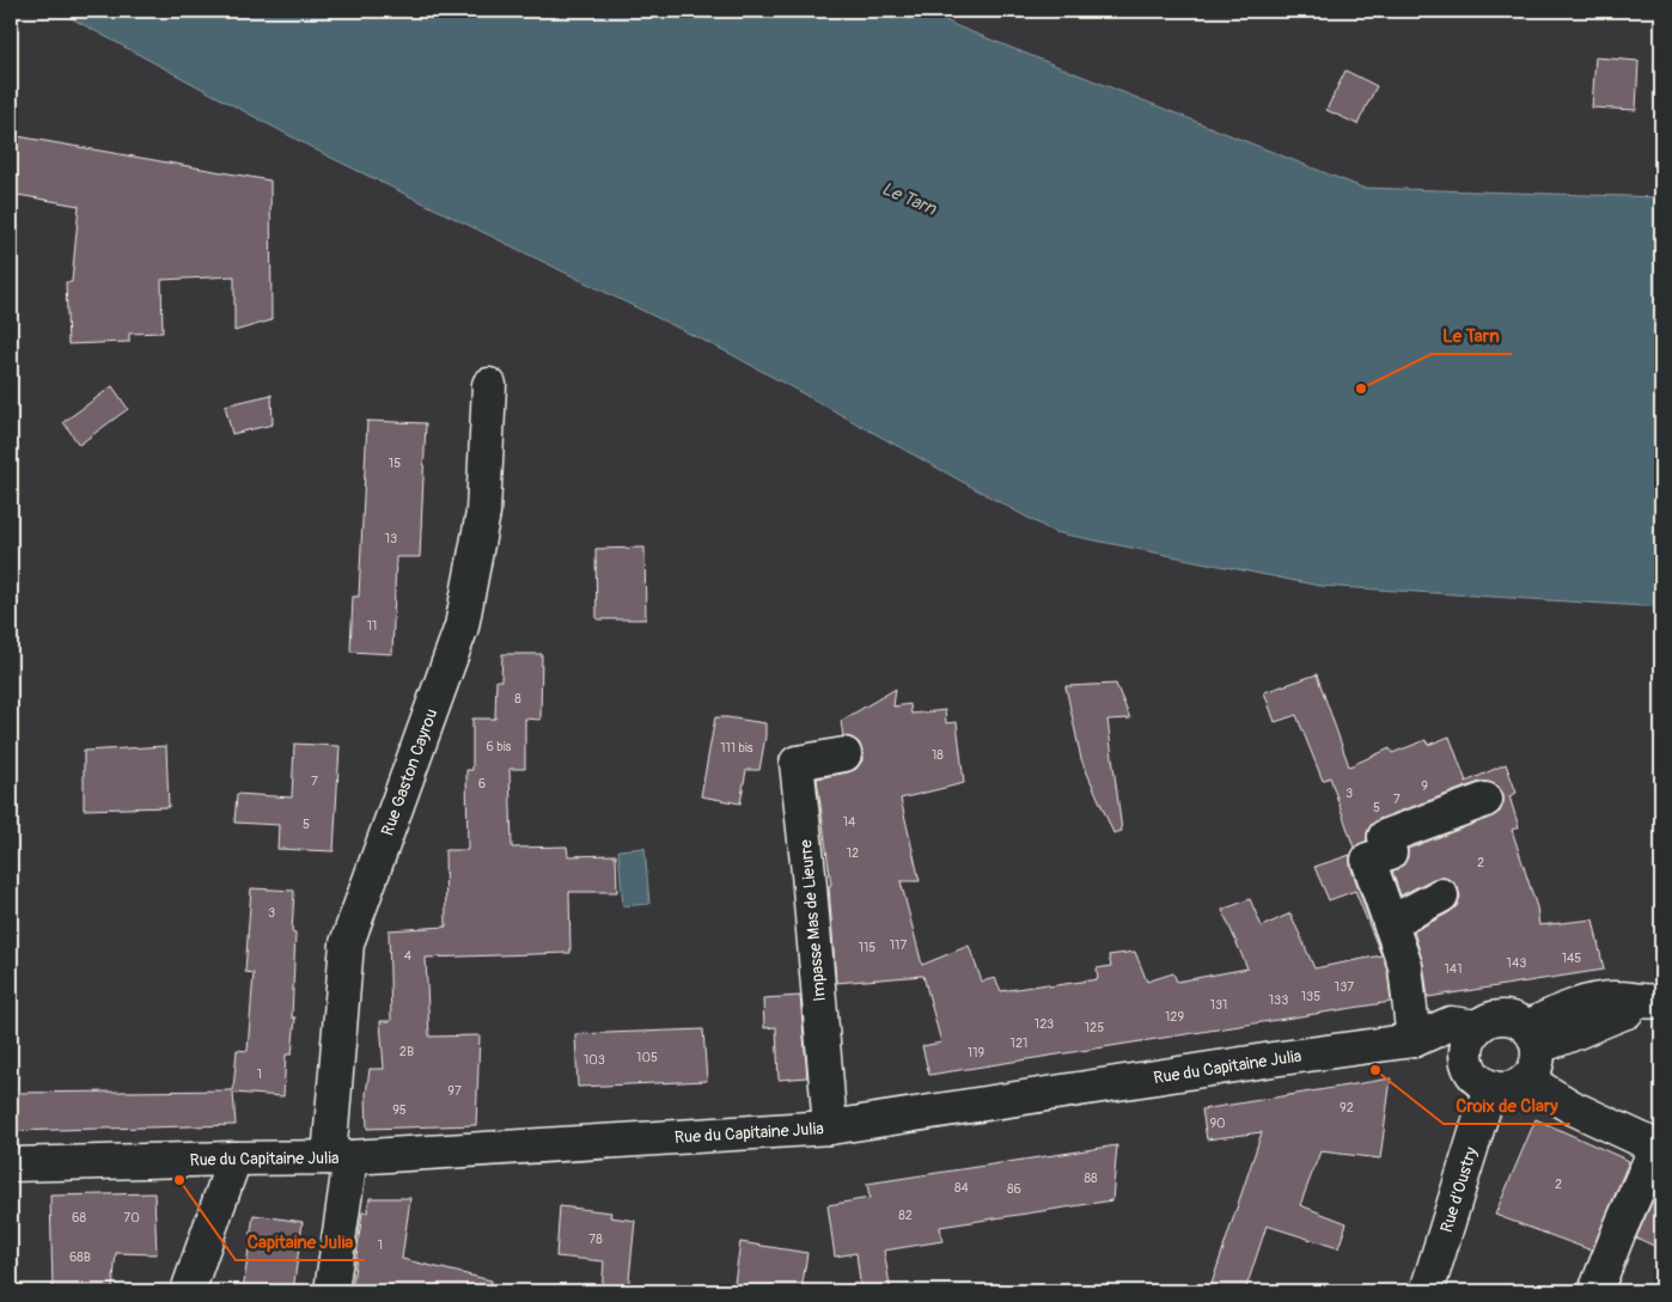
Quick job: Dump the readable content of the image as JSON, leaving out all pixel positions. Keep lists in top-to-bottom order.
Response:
{
  "streets": {
    "street": [
      "Rue Gaston Cayrou",
      "Impasse Mas de Lieurre",
      "Rue du Capitaine Julia",
      "Rue d'Oustry"
    ]
  },
  "crossings": [
    ["Rue Gaston Cayrou", "Rue du Capitaine Julia"],
    ["Impasse Mas de Lieurre", "Rue du Capitaine Julia"],
    ["Rue du Capitaine Julia", "Rue d'Oustry"]
  ],
  "water": ["Le Tarn"],
  "places": ["Le Tarn", "Croix de Clary", "Capitaine Julia"],
  "house_numbers": [
    "15",
    "13",
    "11",
    "8",
    "6 bis",
    "111 bis",
    "18",
    "7",
    "6",
    "9",
    "3",
    "7",
    "5",
    "14",
    "5",
    "12",
    "2",
    "3",
    "117",
    "115",
    "4",
    "145",
    "143",
    "141",
    "137",
    "135",
    "133",
    "131",
    "129",
    "123",
    "125",
    "121",
    "2B",
    "119",
    "105",
    "103",
    "1",
    "97",
    "92",
    "95",
    "90",
    "88",
    "2",
    "84",
    "86",
    "82",
    "68",
    "70",
    "78",
    "1",
    "68B"
  ]
}
